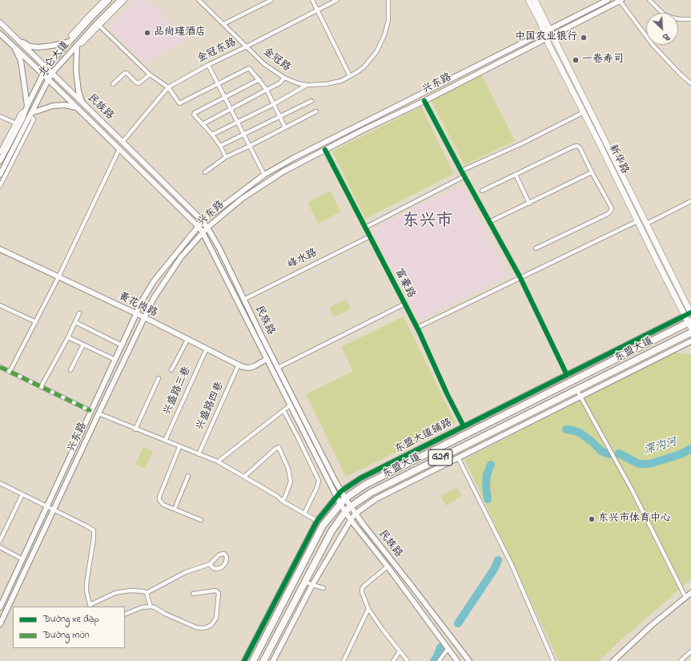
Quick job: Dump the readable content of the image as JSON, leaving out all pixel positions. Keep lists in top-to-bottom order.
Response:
{
  "streets": {
    "highway": ["东盟大道", "G219"],
    "main road": [
      "北仑大道",
      "兴东路",
      "民族路",
      "新华路",
      "黄花岗路",
      "东盟大道辅路"
    ],
    "street": [
      "金冠东路",
      "金冠路",
      "峰水路",
      "富豪路",
      "兴盛路三巷",
      "兴盛路四巷"
    ]
  },
  "crossings": [
    ["金冠东路", "金冠路"],
    ["金冠东路", "民族路"],
    ["北仑大道", "民族路"],
    ["兴东路", "民族路"],
    ["兴东路", "新华路"],
    ["兴东路", "富豪路"],
    ["兴东路", "黄花岗路"],
    ["民族路", "峰水路"],
    ["民族路", "黄花岗路"],
    ["民族路", "东盟大道"],
    ["民族路", "东盟大道辅路"],
    ["新华路", "东盟大道"],
    ["新华路", "东盟大道辅路"],
    ["峰水路", "富豪路"],
    ["富豪路", "东盟大道辅路"],
    ["黄花岗路", "兴盛路三巷"],
    ["黄花岗路", "兴盛路四巷"]
  ],
  "districts": ["东兴市"],
  "water": ["深沟河"],
  "places": [
    "品尚瑾酒店",
    "中国农业银行",
    "一卷寿司",
    "东兴市体育中心"
  ],
  "legend": ["Đường xe đạp", "Đường mòn"],
  "north": "bottom right"
}
